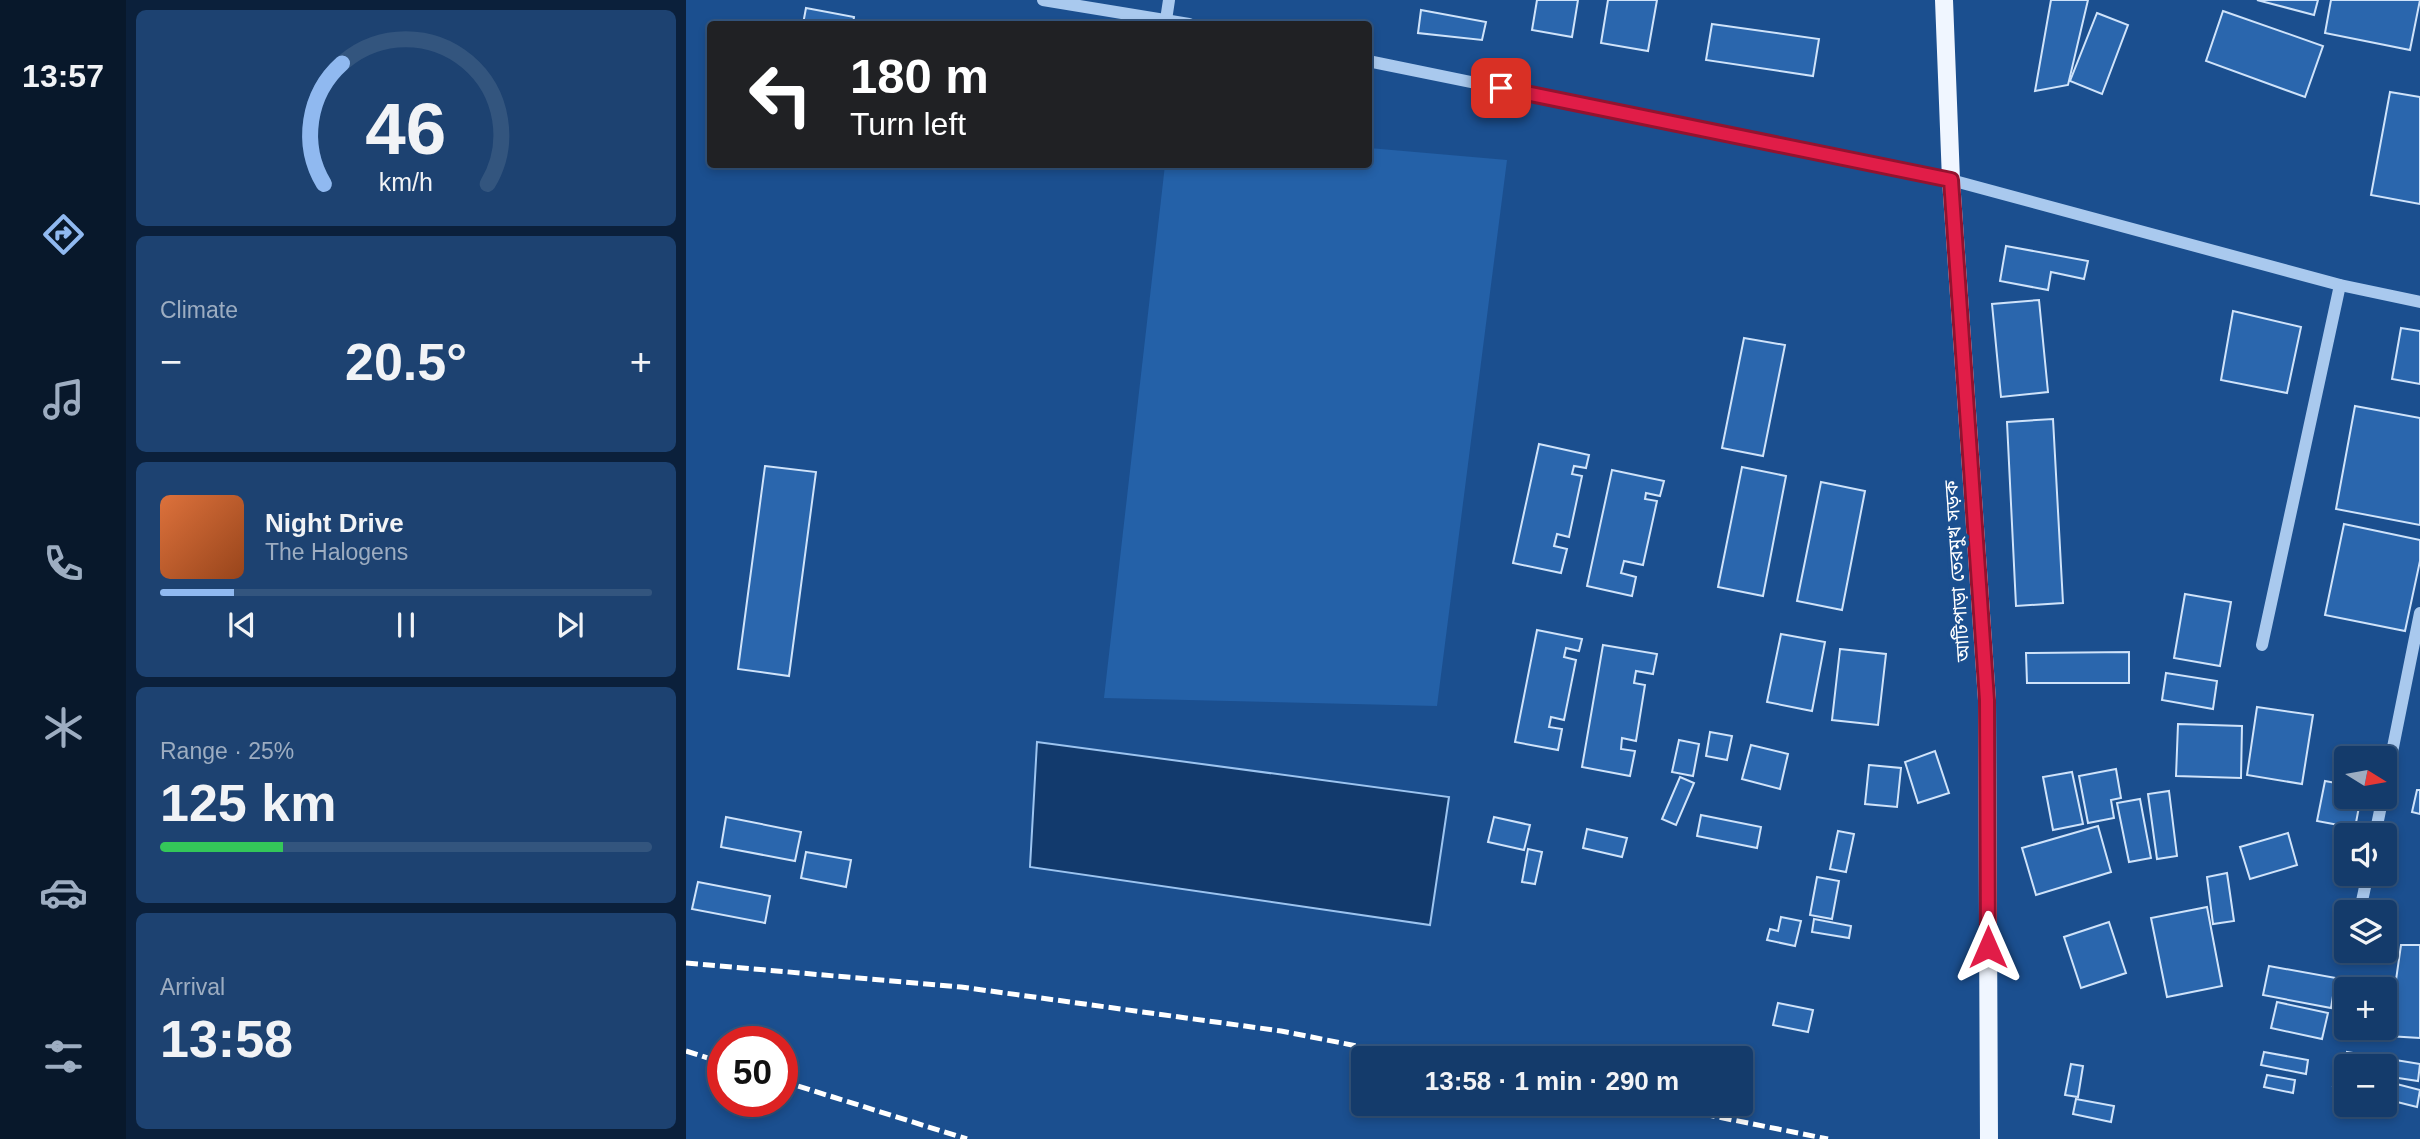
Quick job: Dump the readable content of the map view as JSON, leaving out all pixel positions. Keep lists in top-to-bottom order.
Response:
{
  "streets": {
    "main road": ["আটিপাড়া তেরমুখ সড়ক"]
  },
  "north": "right",
  "page": {
    "tabs": "13:57",
    "turn": ["180 m", "Turn left"],
    "tile": [
      "Climate",
      ["Range · 25%", "125 km"],
      ["Arrival", "13:58"]
    ],
    "heat": ["−", "20.5°", "+"],
    "song": ["Night Drive", "The Halogens"],
    "map_buttons": ["+", "−"],
    "limit": "50",
    "trip": "13:58 · 1 min · 290 m",
    "gauge": ["46", "km/h"]
  }
}
